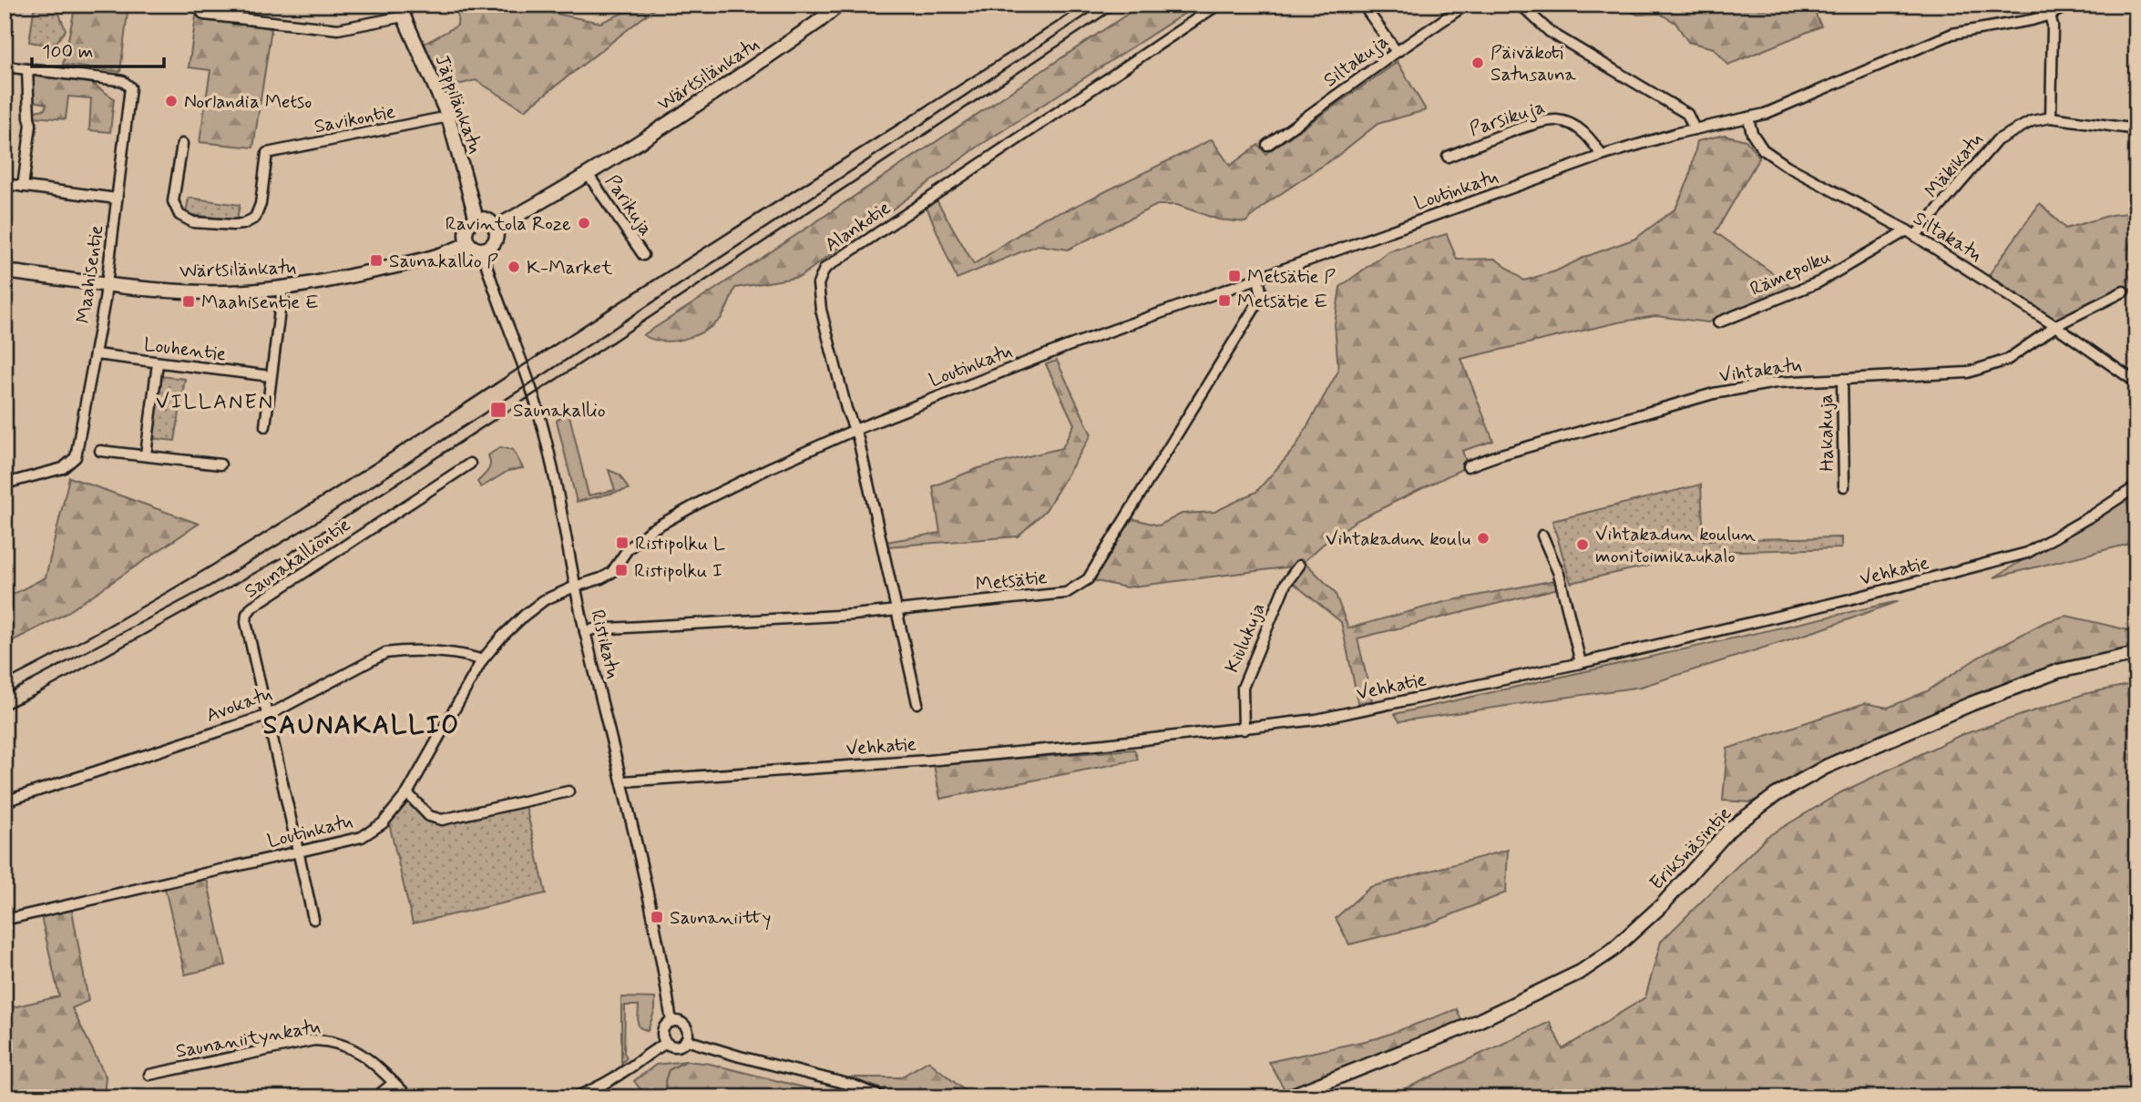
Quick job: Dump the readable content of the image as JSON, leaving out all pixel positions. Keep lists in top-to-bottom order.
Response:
{
  "streets": {
    "street": [
      "Siltakuja",
      "Wärtsilänkatu",
      "Jäppilänkatu",
      "Parsikuja",
      "Savikontie",
      "Mäkikatu",
      "Loutinkatu",
      "Parikuja",
      "Alankotie",
      "Siltakatu",
      "Rämepolku",
      "Maahisentie",
      "Louhentie",
      "Vihtakatu",
      "Hakakuja",
      "Saunakalliontie",
      "Vehkatie",
      "Metsätie",
      "Kiulukuja",
      "Ristikatu",
      "Avokatu",
      "Eriksnäsintie",
      "Saunaniitynkatu"
    ]
  },
  "crossings": [
    ["Wärtsilänkatu", "Jäppilänkatu"],
    ["Wärtsilänkatu", "Parikuja"],
    ["Wärtsilänkatu", "Maahisentie"],
    ["Wärtsilänkatu", "Ristikatu"],
    ["Jäppilänkatu", "Savikontie"],
    ["Jäppilänkatu", "Ristikatu"],
    ["Parsikuja", "Loutinkatu"],
    ["Mäkikatu", "Siltakatu"],
    ["Mäkikatu", "Rämepolku"],
    ["Loutinkatu", "Alankotie"],
    ["Loutinkatu", "Siltakatu"],
    ["Loutinkatu", "Saunakalliontie"],
    ["Loutinkatu", "Metsätie"],
    ["Loutinkatu", "Ristikatu"],
    ["Loutinkatu", "Avokatu"],
    ["Alankotie", "Metsätie"],
    ["Siltakatu", "Rämepolku"],
    ["Siltakatu", "Vihtakatu"],
    ["Maahisentie", "Louhentie"],
    ["Vihtakatu", "Hakakuja"],
    ["Saunakalliontie", "Avokatu"],
    ["Vehkatie", "Kiulukuja"],
    ["Vehkatie", "Ristikatu"],
    ["Metsätie", "Ristikatu"]
  ],
  "districts": ["VILLANEN", "SAUNAKALLIO"],
  "places": {
    "other": [
      "Päiväkoti Satusauna",
      "Norlandia Metso",
      "Ravintola Roze",
      "K-Market",
      "Vihtakadun koulu",
      "Vihtakadun koulun monitoimikaukalo"
    ],
    "transit": [
      "Saunakallio P",
      "Metsätie P",
      "Metsätie E",
      "Maahisentie E",
      "Saunakallio",
      "Ristipolku L",
      "Ristipolku I",
      "Saunaniitty"
    ]
  },
  "scale_bar": "100 m"
}
